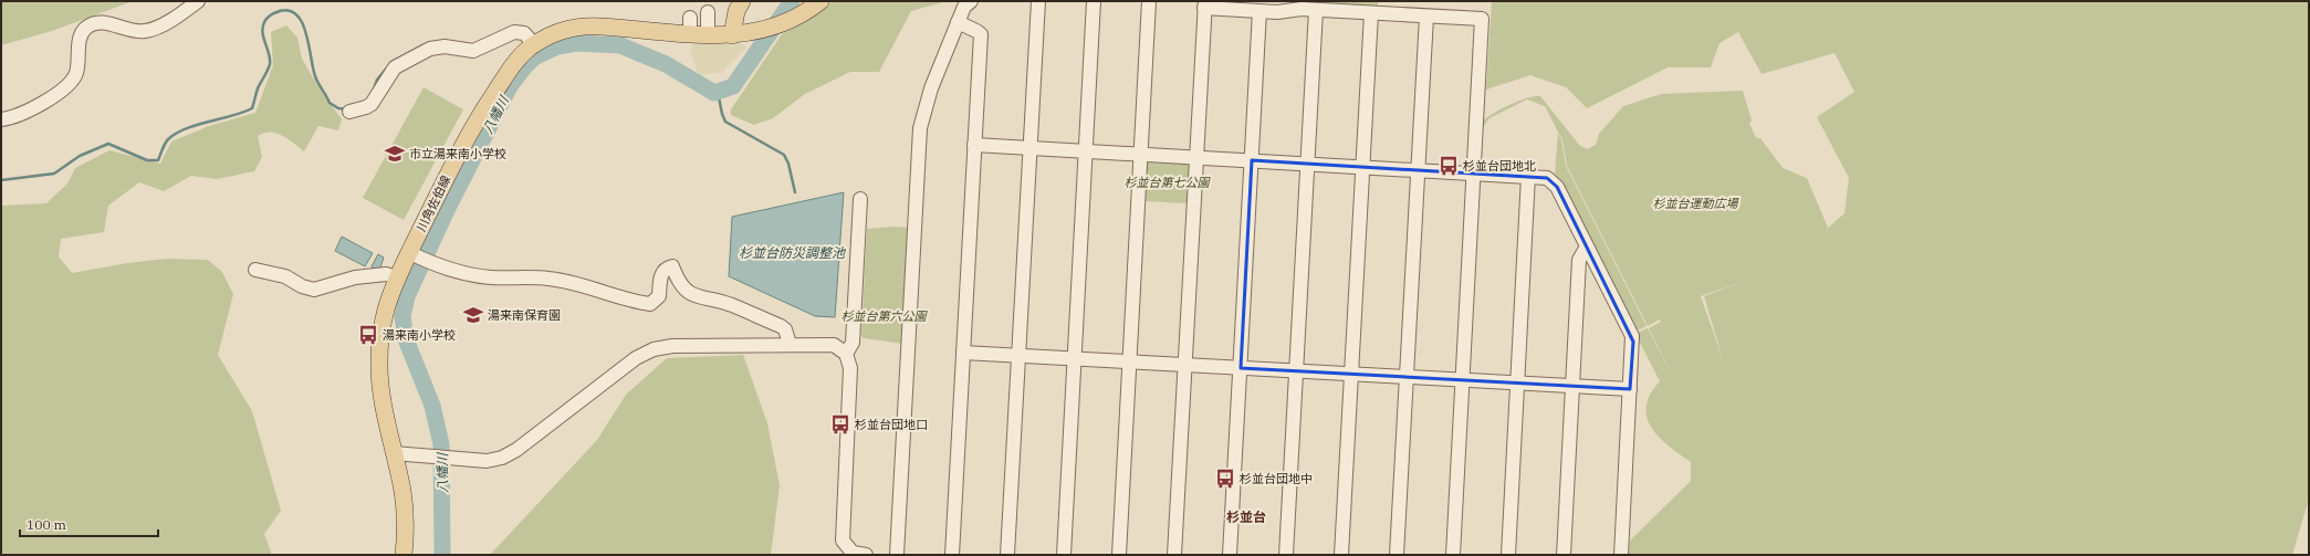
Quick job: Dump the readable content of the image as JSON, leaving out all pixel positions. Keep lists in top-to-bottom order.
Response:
{
  "streets": {
    "main road": ["川角佐伯線"]
  },
  "districts": ["杉並台"],
  "water": ["八幡川", "杉並台防災調整池"],
  "parks": ["杉並台第七公園", "杉並台運動広場", "杉並台第六公園"],
  "places": {
    "school or university": ["市立湯来南小学校", "湯来南保育園"],
    "bus stop": [
      "杉並台団地北",
      "湯来南小学校",
      "杉並台団地口",
      "杉並台団地中"
    ]
  },
  "scale_bar": "100 m"
}
